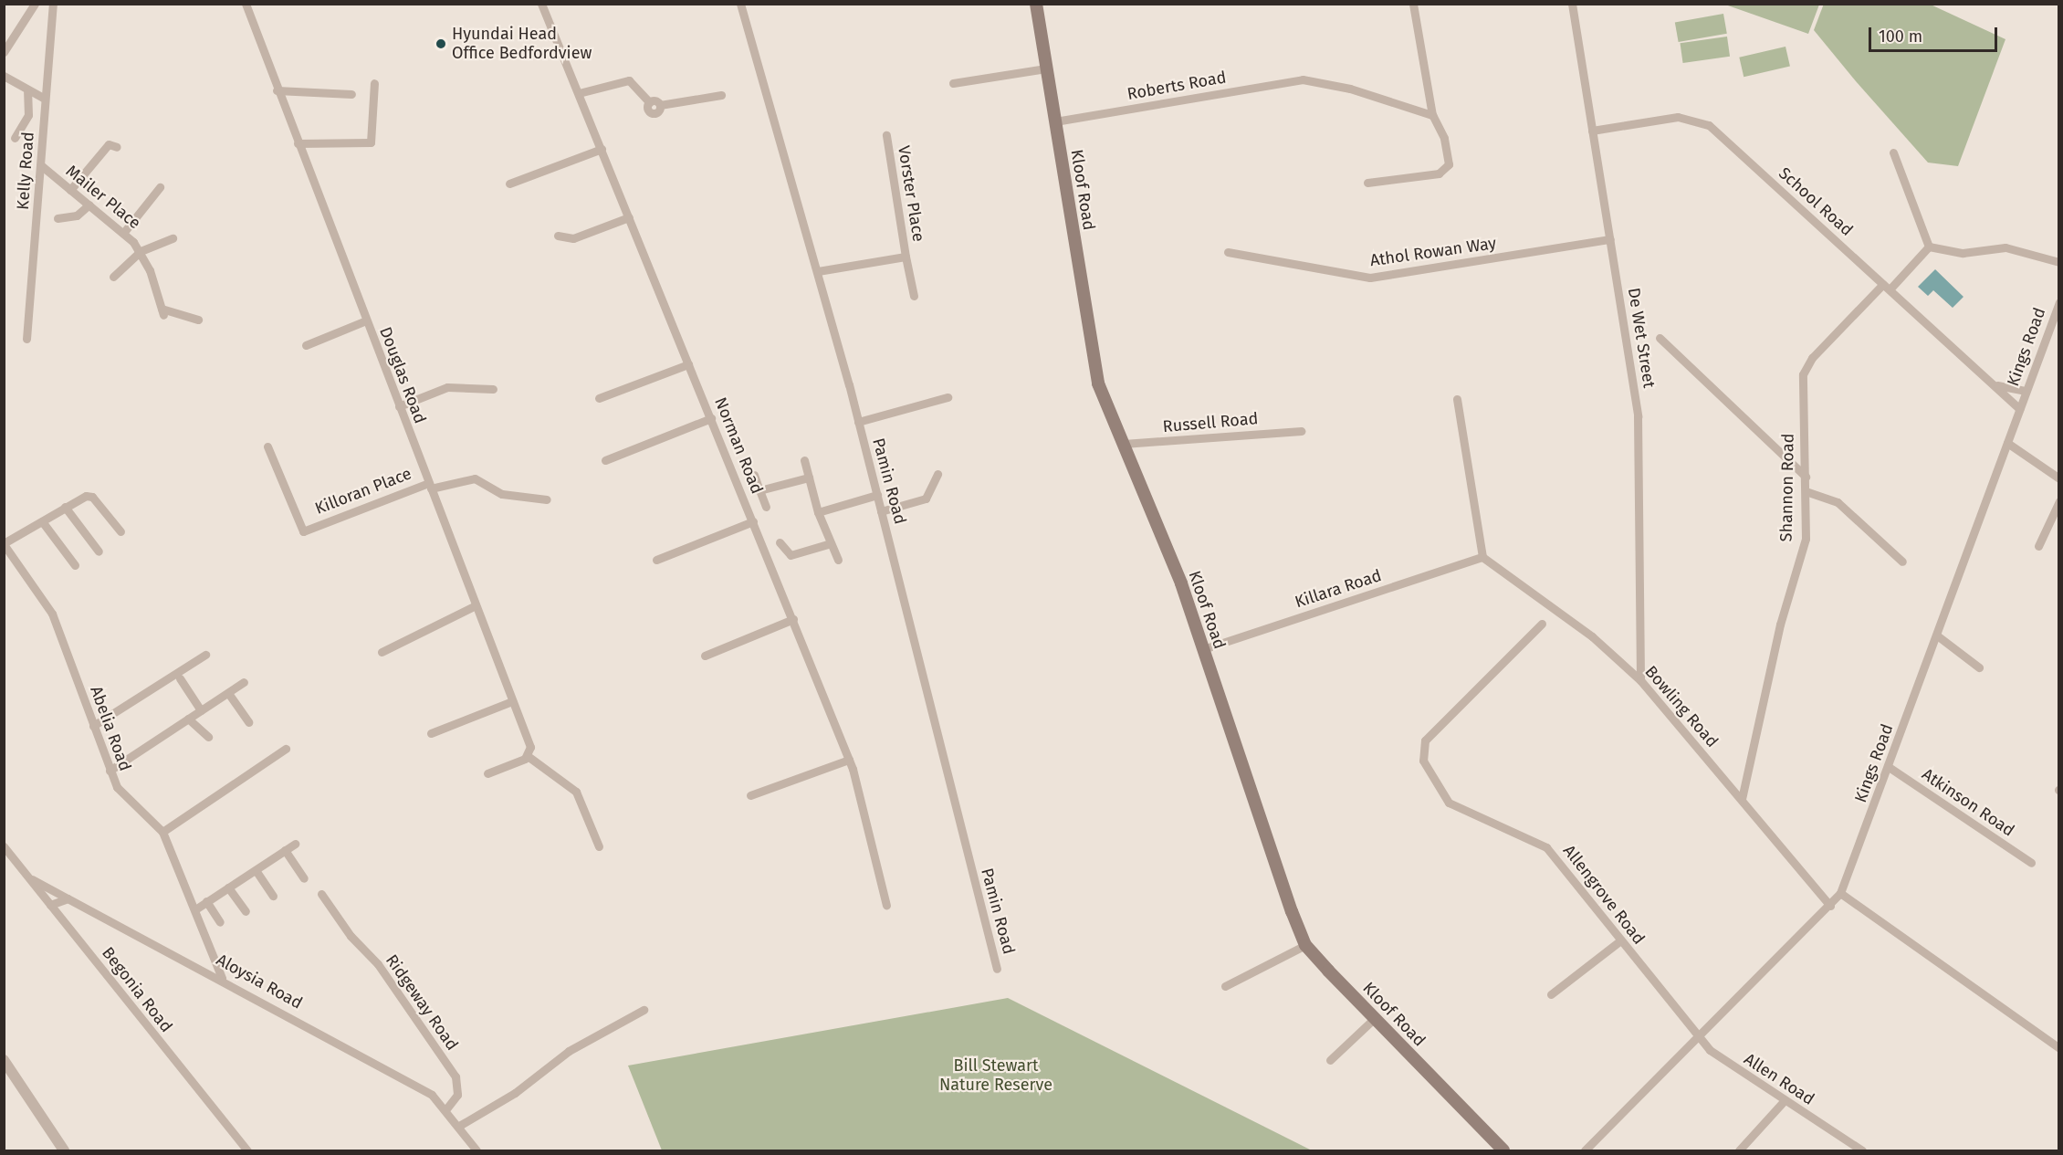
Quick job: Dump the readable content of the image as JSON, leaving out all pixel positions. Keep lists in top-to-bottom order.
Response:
{
  "streets": {
    "main road": ["Kloof Road"],
    "street": [
      "Roberts Road",
      "Kelly Road",
      "Vorster Place",
      "Mailer Place",
      "School Road",
      "Athol Rowan Way",
      "De Wet Street",
      "Kings Road",
      "Douglas Road",
      "Russell Road",
      "Norman Road",
      "Pamin Road",
      "Shannon Road",
      "Killoran Place",
      "Killara Road",
      "Bowling Road",
      "Abelia Road",
      "Atkinson Road",
      "Allengrove Road",
      "Aloysia Road",
      "Begonia Road",
      "Ridgeway Road",
      "Allen Road"
    ]
  },
  "crossings": [
    ["Roberts Road", "Kloof Road"],
    ["Kelly Road", "Mailer Place"],
    ["Kloof Road", "Russell Road"],
    ["Kloof Road", "Killara Road"],
    ["Vorster Place", "Pamin Road"],
    ["School Road", "De Wet Street"],
    ["School Road", "Kings Road"],
    ["School Road", "Shannon Road"],
    ["Athol Rowan Way", "De Wet Street"],
    ["De Wet Street", "Bowling Road"],
    ["Kings Road", "Bowling Road"],
    ["Kings Road", "Atkinson Road"],
    ["Kings Road", "Allen Road"],
    ["Douglas Road", "Killoran Place"],
    ["Shannon Road", "Bowling Road"],
    ["Killara Road", "Bowling Road"],
    ["Abelia Road", "Aloysia Road"],
    ["Allengrove Road", "Allen Road"],
    ["Aloysia Road", "Begonia Road"],
    ["Aloysia Road", "Ridgeway Road"]
  ],
  "parks": ["Bill Stewart Nature Reserve"],
  "places": ["Hyundai Head Office Bedfordview"],
  "scale_bar": "100 m"
}
